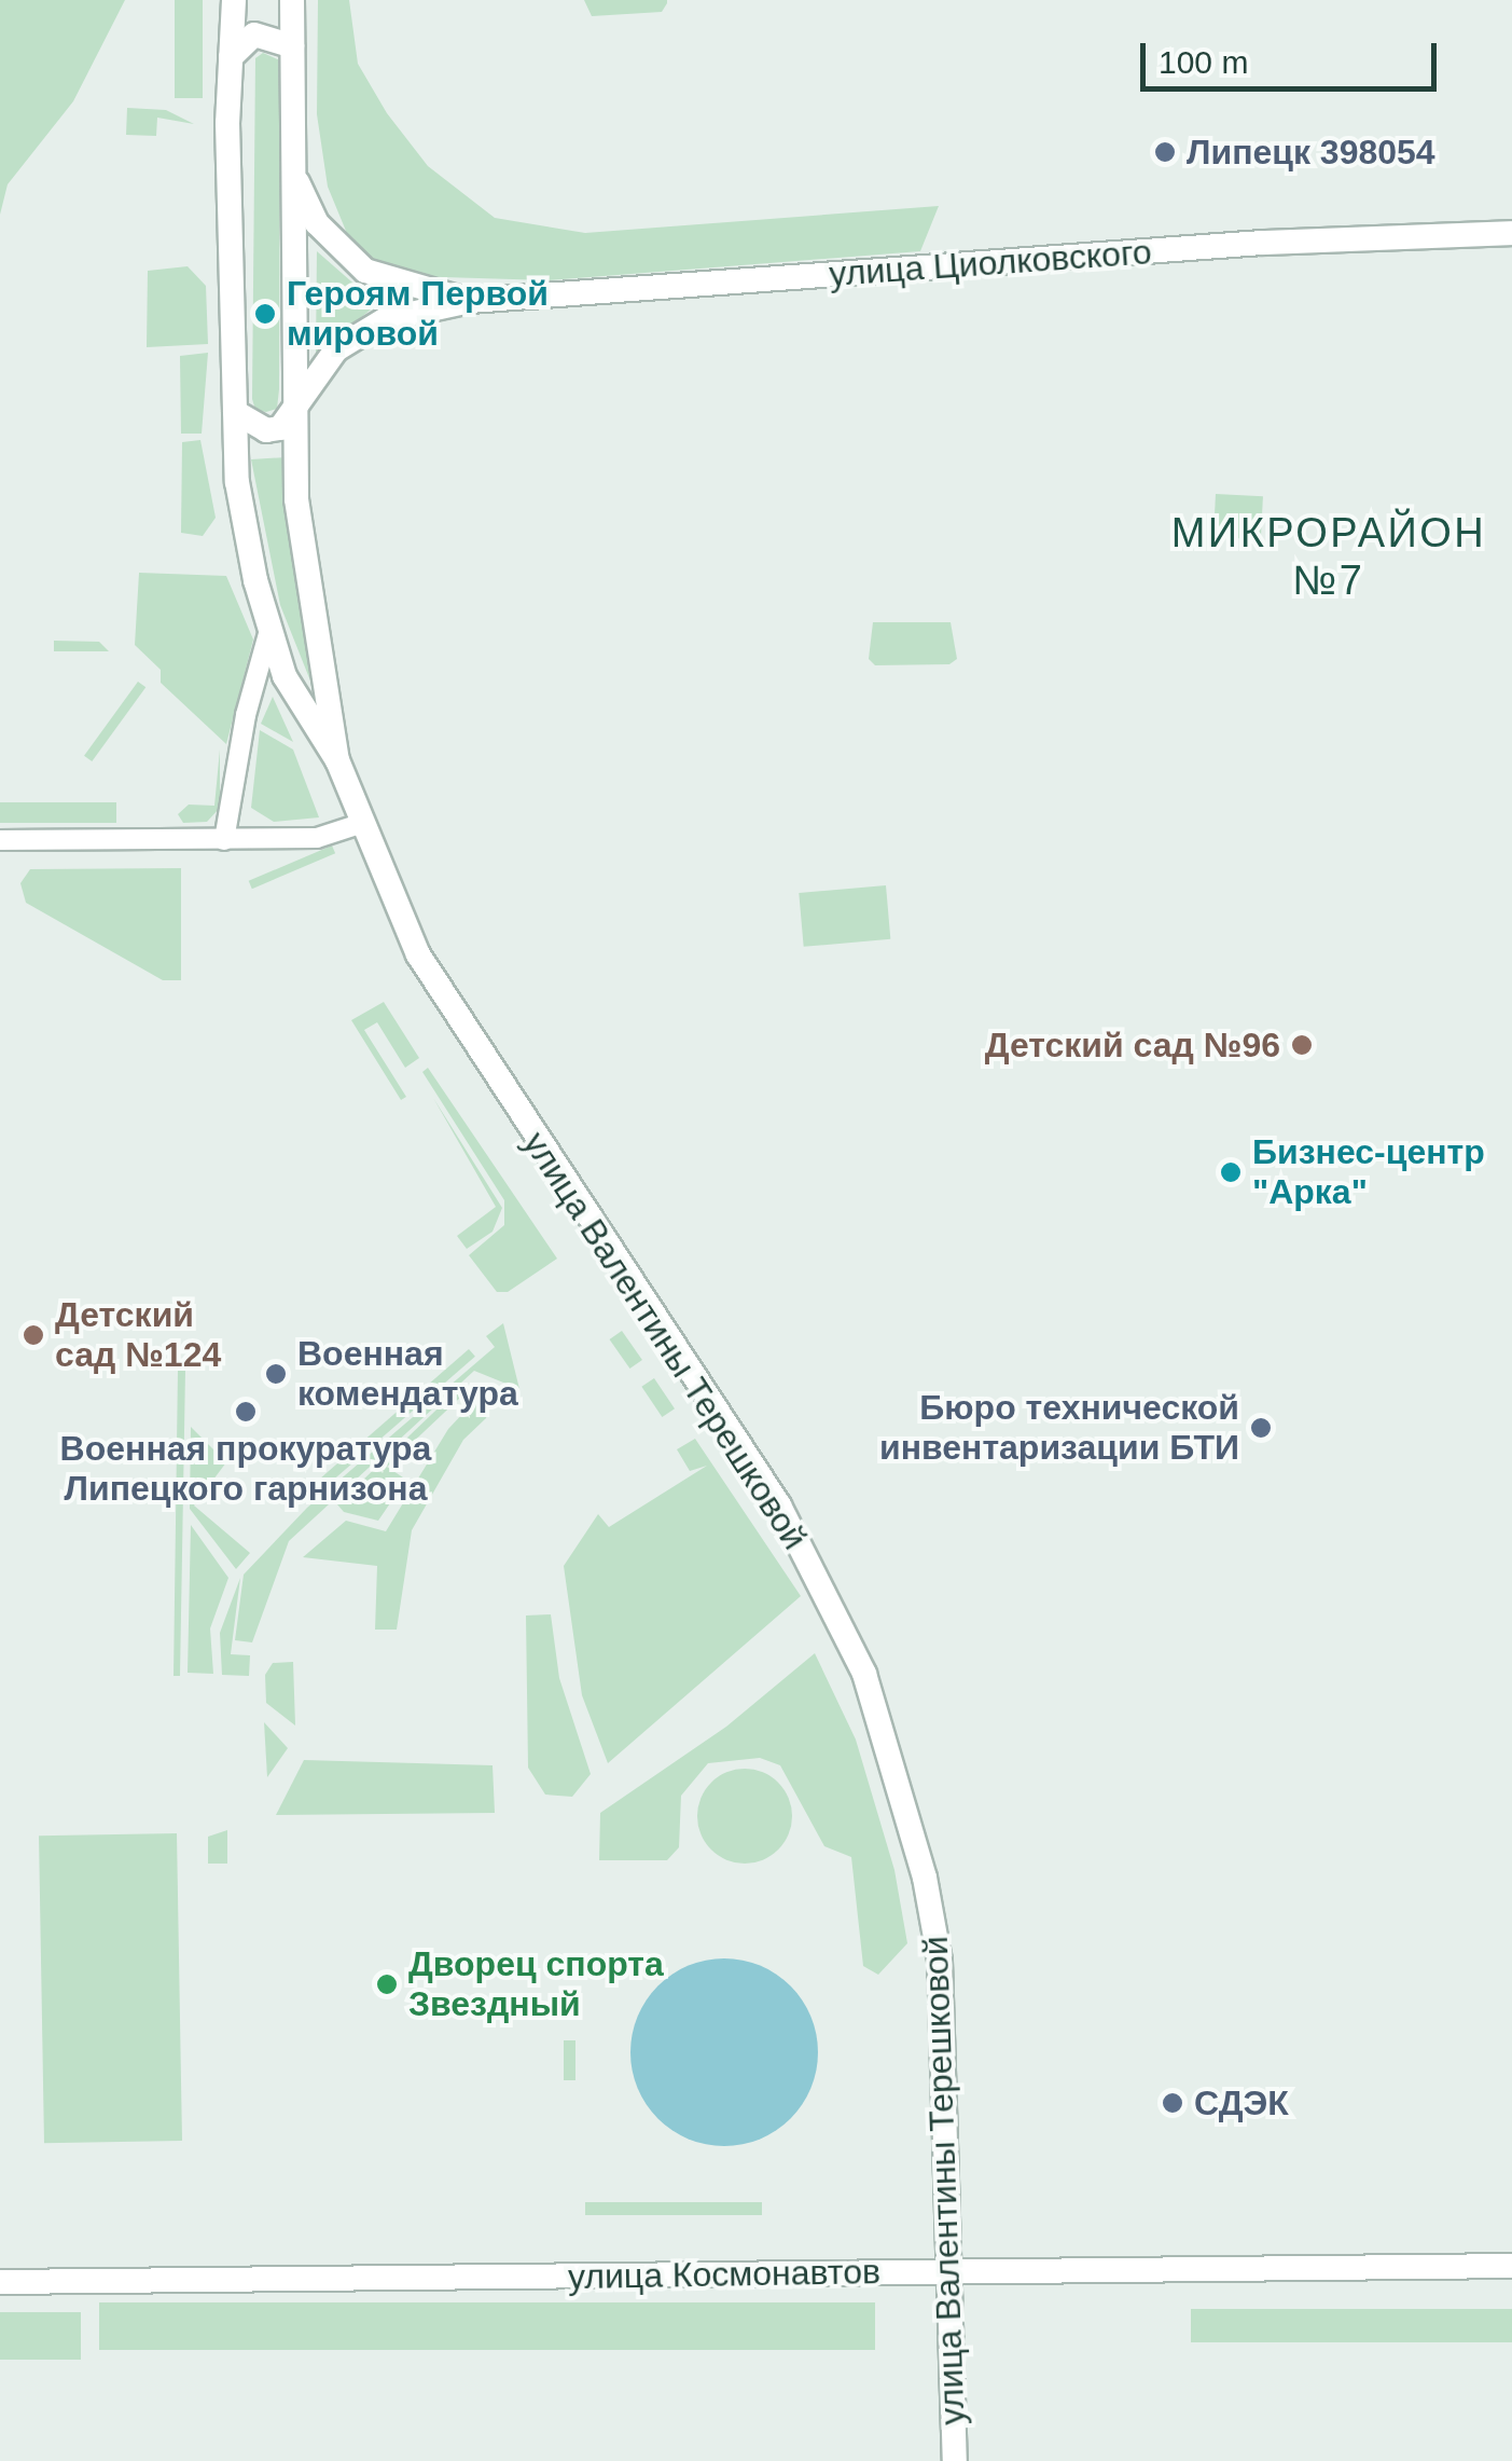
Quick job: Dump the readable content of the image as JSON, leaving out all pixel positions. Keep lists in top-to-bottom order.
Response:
{
  "streets": {
    "main road": ["улица Циолковского", "улица Валентины Терешковой", "улица Космонавтов"]
  },
  "crossings": [
    ["улица Валентины Терешковой", "улица Космонавтов"]
  ],
  "districts": ["МИКРОРАЙОН №7"],
  "places": [
    "Липецк 398054",
    "Героям Первой мировой",
    "Детский сад №96",
    "Бизнес-центр \"Арка\"",
    "Детский сад №124",
    "Военная комендатура",
    "Военная прокуратура Липецкого гарнизона",
    "Бюро технической инвентаризации БТИ",
    "Дворец спорта Звездный",
    "СДЭК"
  ],
  "scale_bar": "100 m"
}
